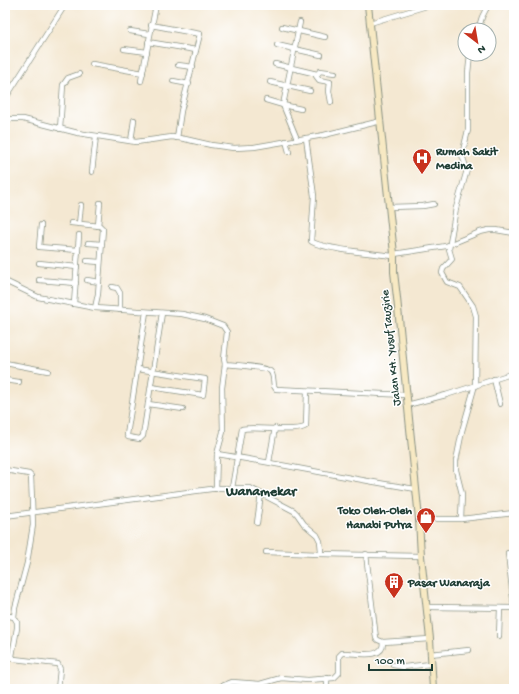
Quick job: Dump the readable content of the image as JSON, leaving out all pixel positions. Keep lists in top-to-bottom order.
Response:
{
  "streets": {
    "main road": ["Jalan KH. Yusuf Tauzirie"]
  },
  "districts": ["Wanamekar"],
  "places": {
    "hospital": ["Rumah Sakit Medina"],
    "shop": ["Toko Oleh-Oleh Hanabi Putra"],
    "building": ["Pasar Wanaraja"]
  },
  "scale_bar": "100 m",
  "north": "bottom right"
}
